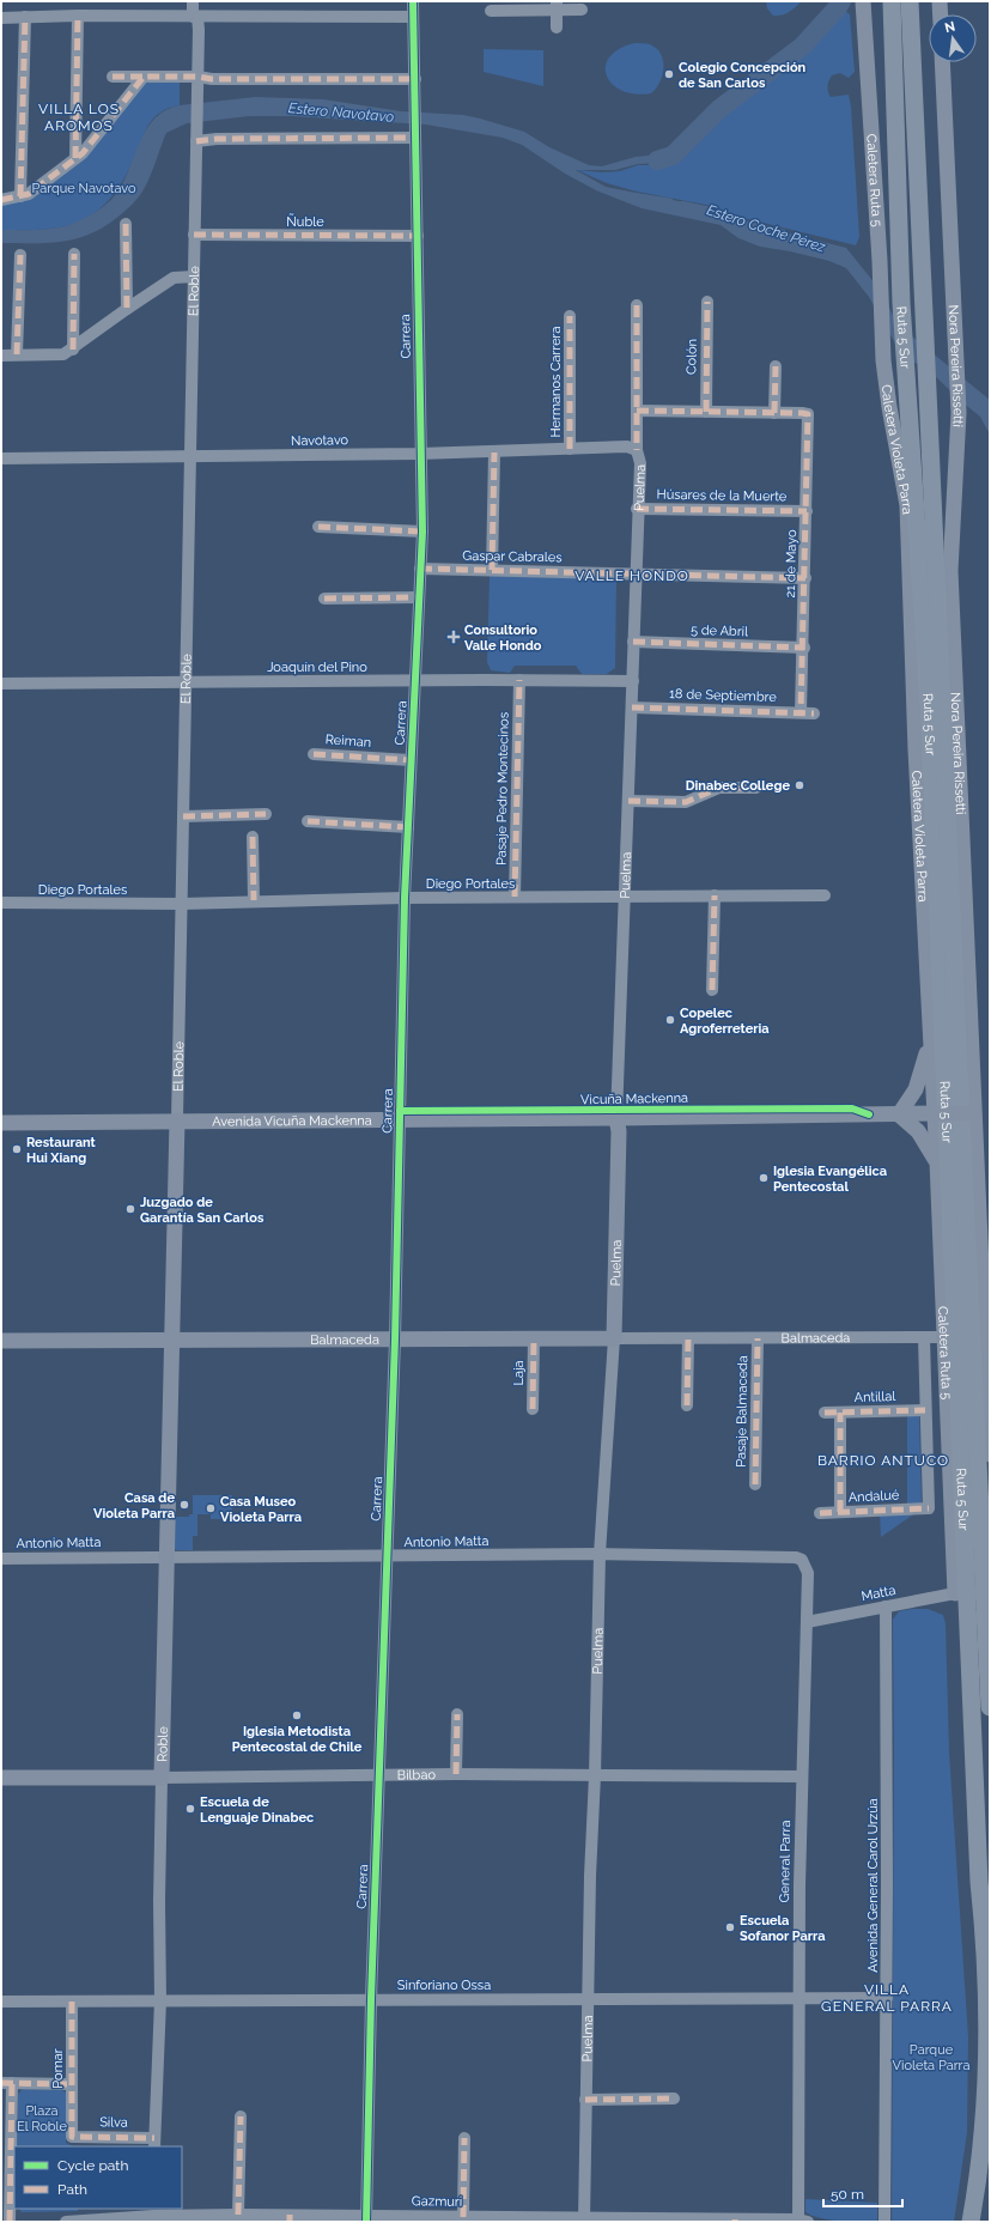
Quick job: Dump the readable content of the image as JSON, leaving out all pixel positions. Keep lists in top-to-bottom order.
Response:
{
  "streets": {
    "highway": ["Ruta 5 Sur"],
    "main road": [
      "Caletera Ruta 5",
      "El Roble",
      "Nora Pereira Rissetti",
      "Caletera Violeta Parra",
      "Puelma",
      "Avenida Vicuña Mackenna",
      "Balmaceda",
      "Roble",
      "Bilbao"
    ],
    "street": [
      "Ñuble",
      "Carrera",
      "Colón",
      "Hermanos Carrera",
      "Navotavo",
      "Húsares de la Muerte",
      "Gaspar Cabrales",
      "21 de Mayo",
      "5 de Abril",
      "Joaquín del Pino",
      "18 de Septiembre",
      "Reiman",
      "Pasaje Pedro Montecinos",
      "Diego Portales",
      "Laja",
      "Antillal",
      "Pasaje Balmaceda",
      "Andalué",
      "Antonio Matta",
      "Matta",
      "General Parra",
      "Avenida General Carol Urzúa",
      "Sinforiano Ossa",
      "Pomar",
      "Silva",
      "Gazmuri"
    ],
    "cycle path": ["Vicuña Mackenna"]
  },
  "crossings": [
    ["Caletera Ruta 5", "Caletera Violeta Parra"],
    ["Caletera Ruta 5", "Balmaceda"],
    ["Caletera Ruta 5", "Matta"],
    ["Ñuble", "El Roble"],
    ["Ñuble", "Carrera"],
    ["El Roble", "Navotavo"],
    ["El Roble", "Joaquín del Pino"],
    ["El Roble", "Diego Portales"],
    ["El Roble", "Avenida Vicuña Mackenna"],
    ["El Roble", "Balmaceda"],
    ["El Roble", "Roble"],
    ["Carrera", "Navotavo"],
    ["Carrera", "Gaspar Cabrales"],
    ["Carrera", "Joaquín del Pino"],
    ["Carrera", "Reiman"],
    ["Carrera", "Diego Portales"],
    ["Carrera", "Avenida Vicuña Mackenna"],
    ["Carrera", "Balmaceda"],
    ["Carrera", "Antonio Matta"],
    ["Carrera", "Bilbao"],
    ["Carrera", "Sinforiano Ossa"],
    ["Carrera", "Gazmuri"],
    ["Hermanos Carrera", "Navotavo"],
    ["Navotavo", "Puelma"],
    ["Puelma", "Húsares de la Muerte"],
    ["Puelma", "Gaspar Cabrales"],
    ["Puelma", "5 de Abril"],
    ["Puelma", "Joaquín del Pino"],
    ["Puelma", "18 de Septiembre"],
    ["Puelma", "Diego Portales"],
    ["Puelma", "Avenida Vicuña Mackenna"],
    ["Puelma", "Balmaceda"],
    ["Puelma", "Antonio Matta"],
    ["Puelma", "Bilbao"],
    ["Puelma", "Sinforiano Ossa"],
    ["Puelma", "Gazmuri"],
    ["Húsares de la Muerte", "21 de Mayo"],
    ["Gaspar Cabrales", "21 de Mayo"],
    ["21 de Mayo", "5 de Abril"],
    ["21 de Mayo", "18 de Septiembre"],
    ["Joaquín del Pino", "Pasaje Pedro Montecinos"],
    ["Pasaje Pedro Montecinos", "Diego Portales"],
    ["Balmaceda", "Laja"],
    ["Balmaceda", "Pasaje Balmaceda"],
    ["Balmaceda", "Roble"],
    ["Antillal", "Andalué"],
    ["Antonio Matta", "Roble"],
    ["Antonio Matta", "General Parra"],
    ["Matta", "General Parra"],
    ["Matta", "Avenida General Carol Urzúa"],
    ["Roble", "Bilbao"],
    ["Roble", "Sinforiano Ossa"],
    ["Roble", "Silva"],
    ["Bilbao", "General Parra"],
    ["General Parra", "Sinforiano Ossa"],
    ["General Parra", "Gazmuri"],
    ["Avenida General Carol Urzúa", "Sinforiano Ossa"],
    ["Sinforiano Ossa", "Pomar"],
    ["Pomar", "Silva"]
  ],
  "districts": [
    "VILLA LOS AROMOS",
    "VALLE HONDO",
    "BARRIO ANTUCO",
    "VILLA GENERAL PARRA"
  ],
  "water": ["Estero Navotavo", "Estero Coche Pérez"],
  "parks": ["Parque Navotavo", "Parque Violeta Parra", "Plaza El Roble"],
  "places": {
    "other": [
      "Colegio Concepción de San Carlos",
      "Dinabec College",
      "Copelec Agroferreteria",
      "Restaurant Hui Xiang",
      "Iglesia Evangélica Pentecostal",
      "Juzgado de Garantía San Carlos",
      "Casa de Violeta Parra",
      "Casa Museo Violeta Parra",
      "Iglesia Metodista Pentecostal de Chile",
      "Escuela de Lenguaje Dinabec",
      "Escuela Sofanor Parra"
    ],
    "health": ["Consultorio Valle Hondo"]
  },
  "legend": ["Cycle path", "Path"],
  "scale_bar": "50 m",
  "north": "top"
}
